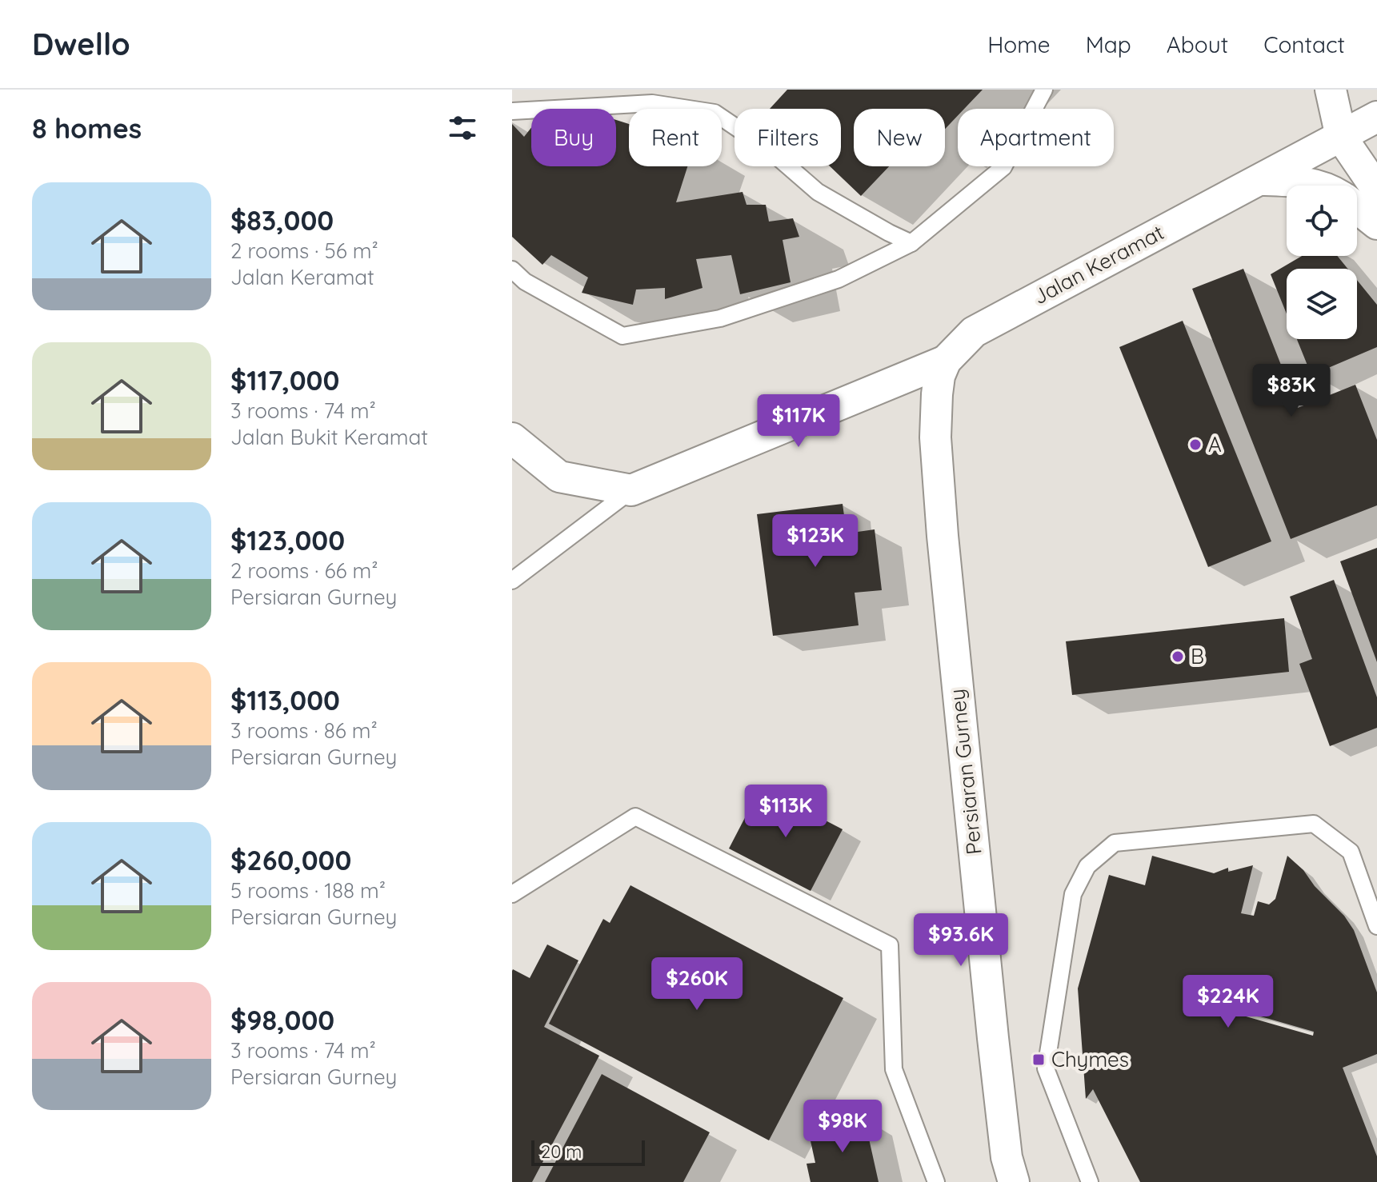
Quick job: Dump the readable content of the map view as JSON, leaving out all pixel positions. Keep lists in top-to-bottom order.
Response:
{
  "streets": {
    "street": ["Jalan Keramat", "Persiaran Gurney"]
  },
  "crossings": [
    ["Jalan Keramat", "Persiaran Gurney"]
  ],
  "places": {
    "other": ["A", "B"],
    "transit": ["Chymes"]
  },
  "scale_bar": "20 m",
  "page": {
    "header": "Dwello",
    "nav": [
      "Home",
      "Map",
      "About",
      "Contact"
    ],
    "heading": "8 homes",
    "chip": [
      "Buy",
      "Rent",
      "Filters",
      "New",
      "Apartment"
    ],
    "list": [
      {
        "name": "$83,000",
        "note": "2 rooms · 56 m² · Jalan Keramat"
      },
      {
        "name": "$117,000",
        "note": "3 rooms · 74 m² · Jalan Bukit Keramat"
      },
      {
        "name": "$123,000",
        "note": "2 rooms · 66 m² · Persiaran Gurney"
      },
      {
        "name": "$113,000",
        "note": "3 rooms · 86 m² · Persiaran Gurney"
      },
      {
        "name": "$260,000",
        "note": "5 rooms · 188 m² · Persiaran Gurney"
      },
      {
        "name": "$98,000",
        "note": "3 rooms · 74 m² · Persiaran Gurney"
      }
    ],
    "price": [
      "$83K",
      "$117K",
      "$123K",
      "$113K",
      "$93.6K",
      "$260K",
      "$224K",
      "$98K"
    ],
    "scale": "20 m"
  }
}
